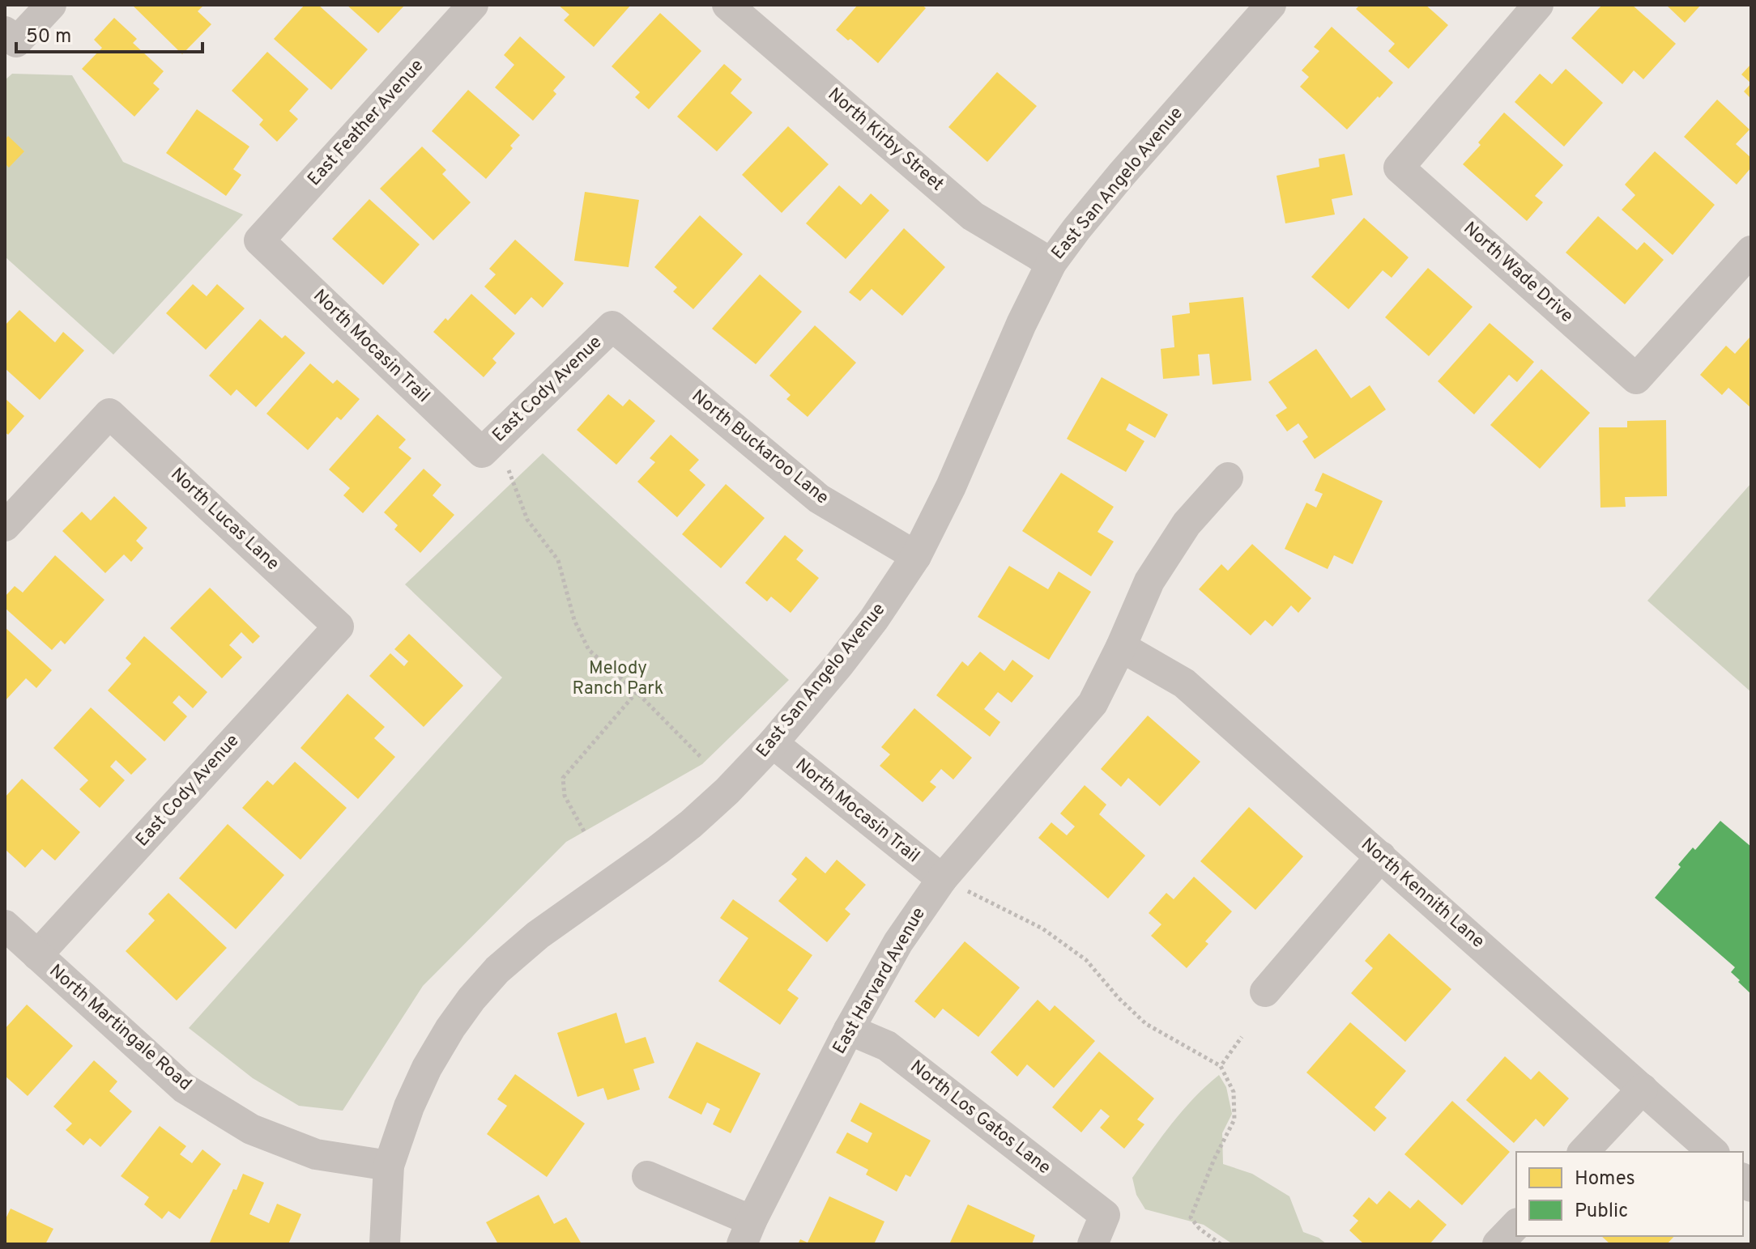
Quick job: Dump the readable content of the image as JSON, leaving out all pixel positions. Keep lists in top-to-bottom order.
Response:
{
  "streets": {
    "street": [
      "East Feather Avenue",
      "North Kirby Street",
      "East San Angelo Avenue",
      "North Wade Drive",
      "North Mocasin Trail",
      "East Cody Avenue",
      "North Buckaroo Lane",
      "North Lucas Lane",
      "North Kennith Lane",
      "East Harvard Avenue",
      "North Martingale Road",
      "North Los Gatos Lane"
    ]
  },
  "crossings": [
    ["East Feather Avenue", "North Mocasin Trail"],
    ["North Kirby Street", "East San Angelo Avenue"],
    ["East San Angelo Avenue", "North Mocasin Trail"],
    ["East San Angelo Avenue", "North Buckaroo Lane"],
    ["East San Angelo Avenue", "North Martingale Road"],
    ["North Mocasin Trail", "East Cody Avenue"],
    ["North Mocasin Trail", "East Harvard Avenue"],
    ["East Cody Avenue", "North Buckaroo Lane"],
    ["East Cody Avenue", "North Lucas Lane"],
    ["East Cody Avenue", "North Martingale Road"],
    ["North Kennith Lane", "East Harvard Avenue"],
    ["East Harvard Avenue", "North Los Gatos Lane"]
  ],
  "parks": ["Melody Ranch Park"],
  "legend": ["Homes", "Public"],
  "scale_bar": "50 m"
}
